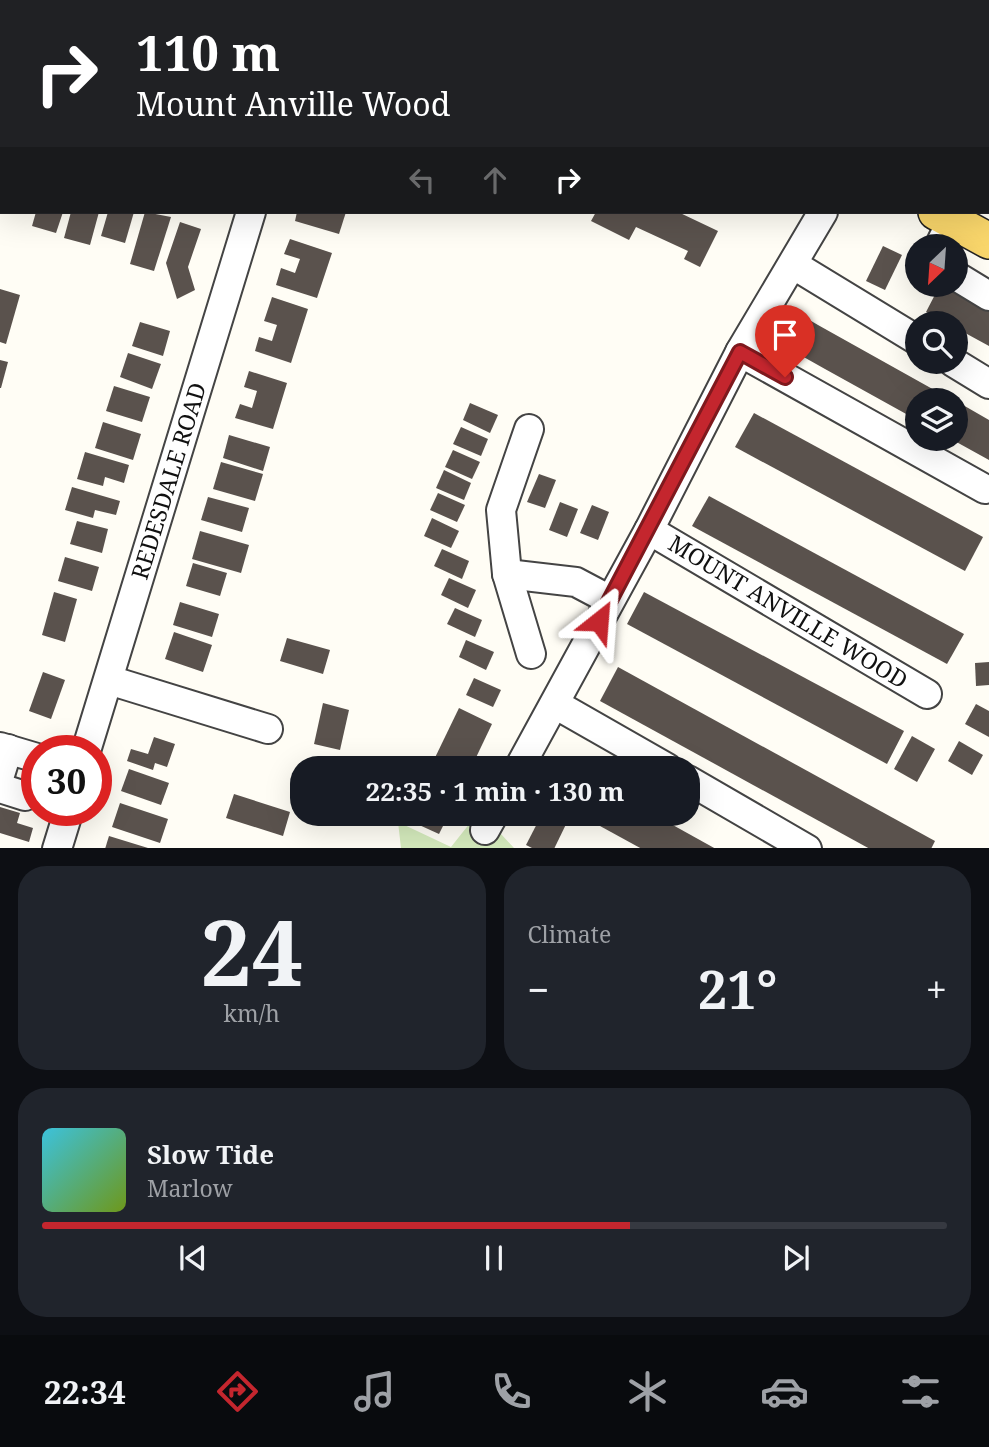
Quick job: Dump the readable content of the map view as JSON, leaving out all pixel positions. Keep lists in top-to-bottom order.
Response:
{
  "streets": {
    "street": ["REDESDALE ROAD", "MOUNT ANVILLE WOOD"]
  },
  "north": "bottom left",
  "page": {
    "turn": ["110 m", "Mount Anville Wood"],
    "limit": "30",
    "trip": "22:35 · 1 min · 130 m",
    "tile": [
      ["24", "km/h"],
      "Climate"
    ],
    "heat": ["−", "21°", "+"],
    "song": ["Slow Tide", "Marlow"],
    "tabs": "22:34"
  }
}
